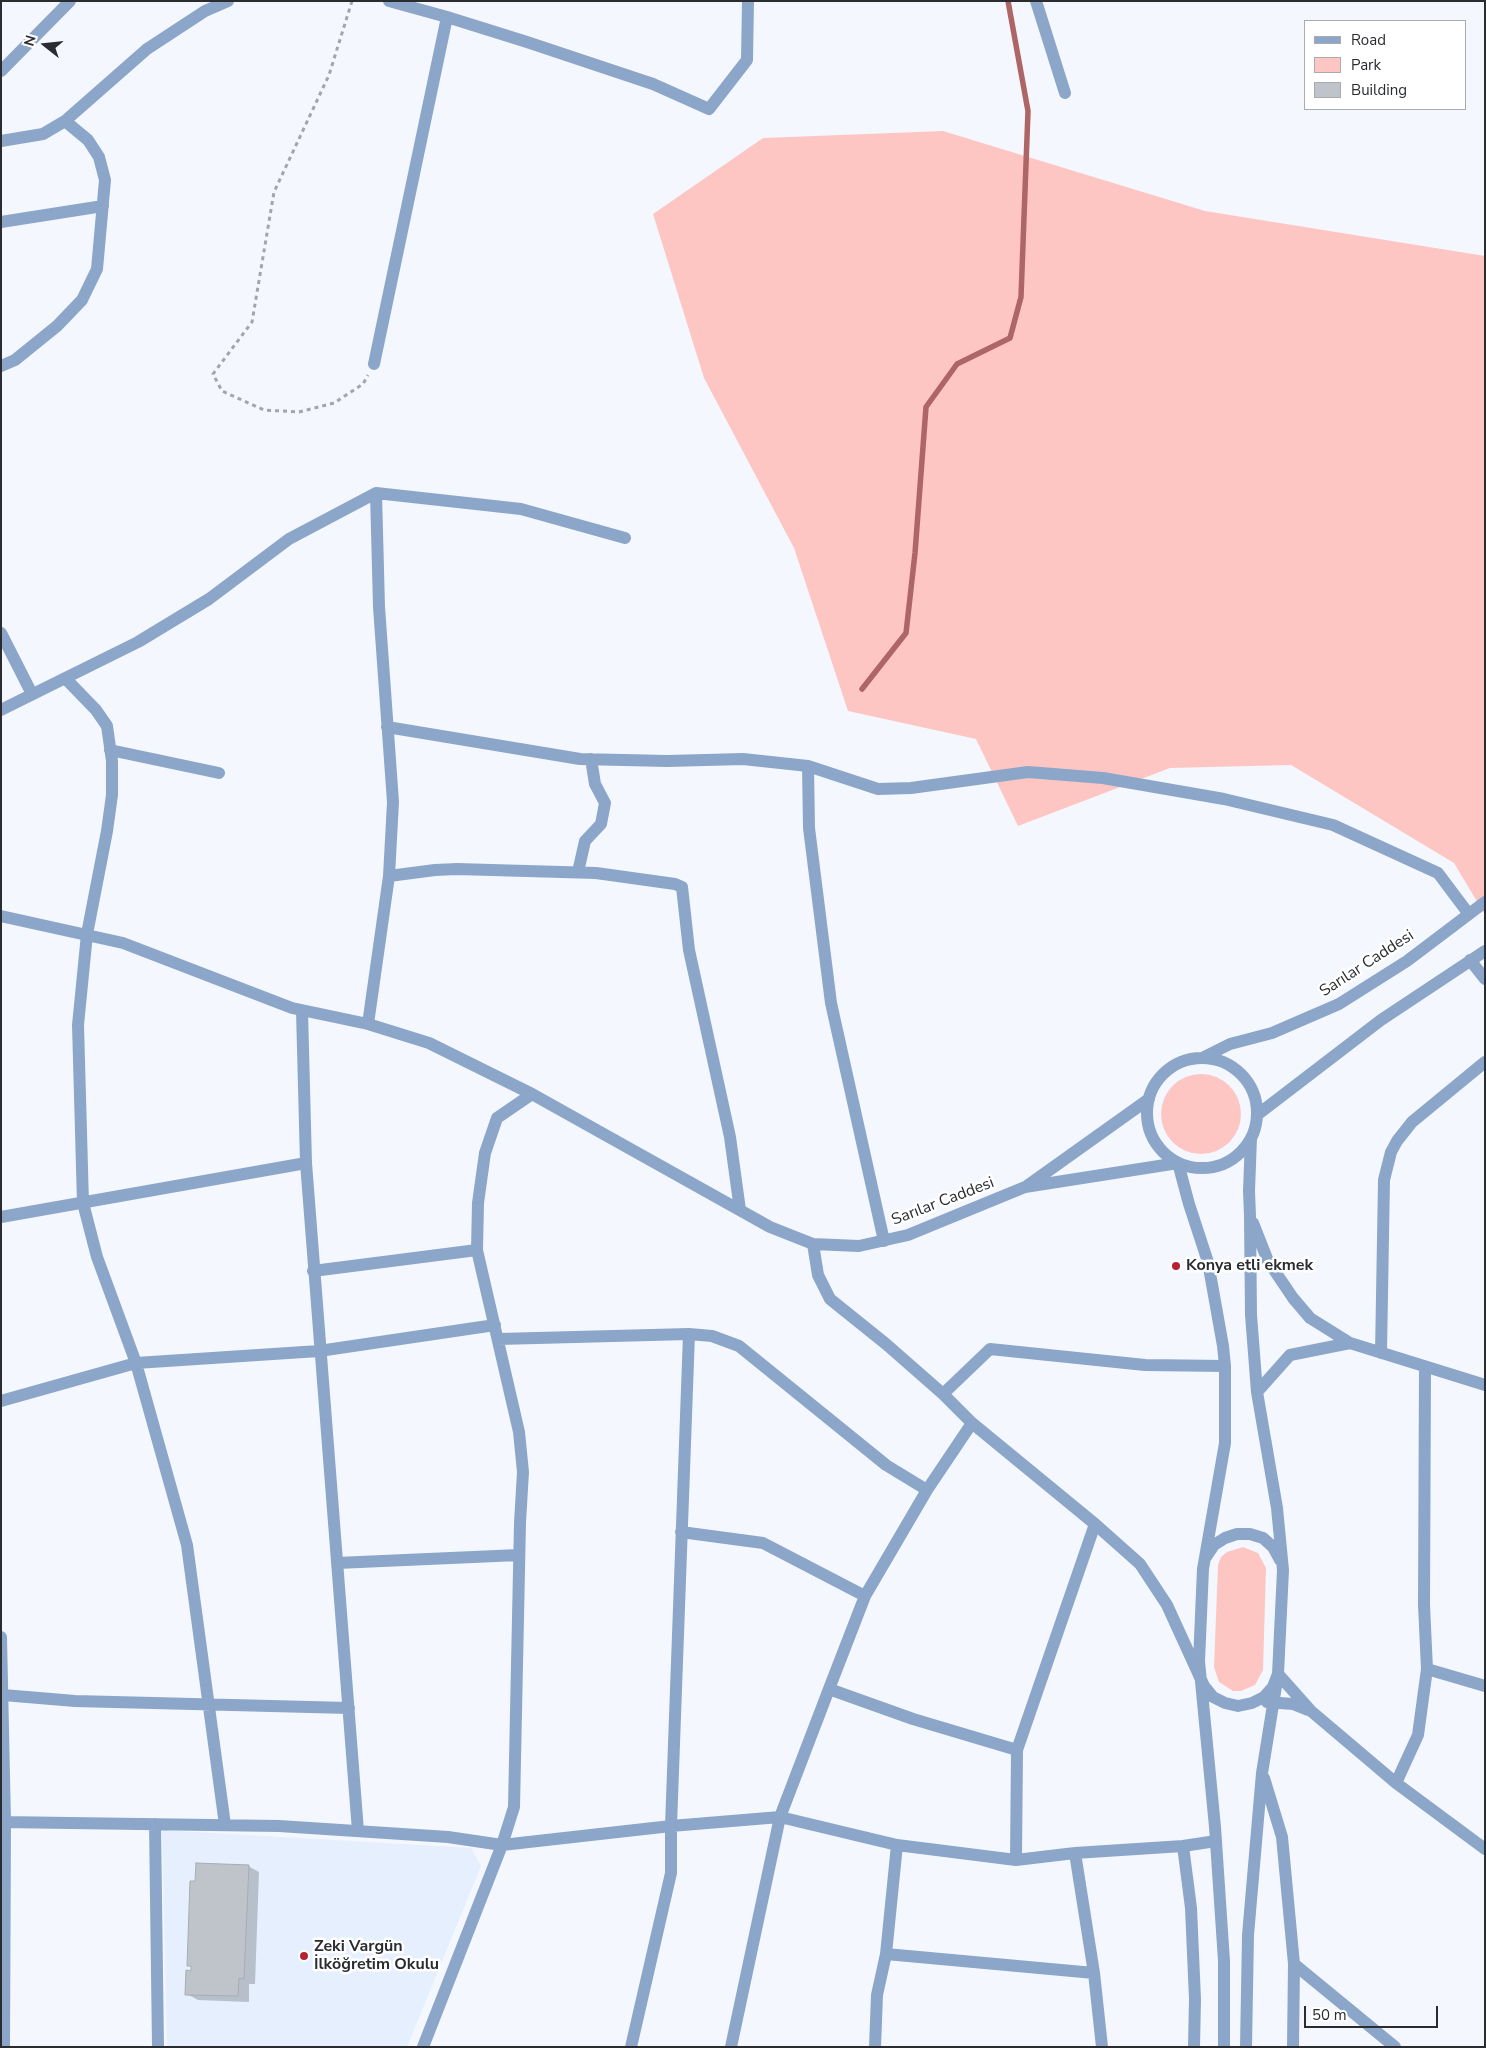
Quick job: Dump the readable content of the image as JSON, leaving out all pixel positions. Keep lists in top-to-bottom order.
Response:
{
  "streets": {
    "street": ["Sarılar Caddesi"]
  },
  "places": ["Konya etli ekmek", "Zeki Vargün İlköğretim Okulu"],
  "legend": ["Road", "Park", "Building"],
  "scale_bar": "50 m",
  "north": "left"
}
